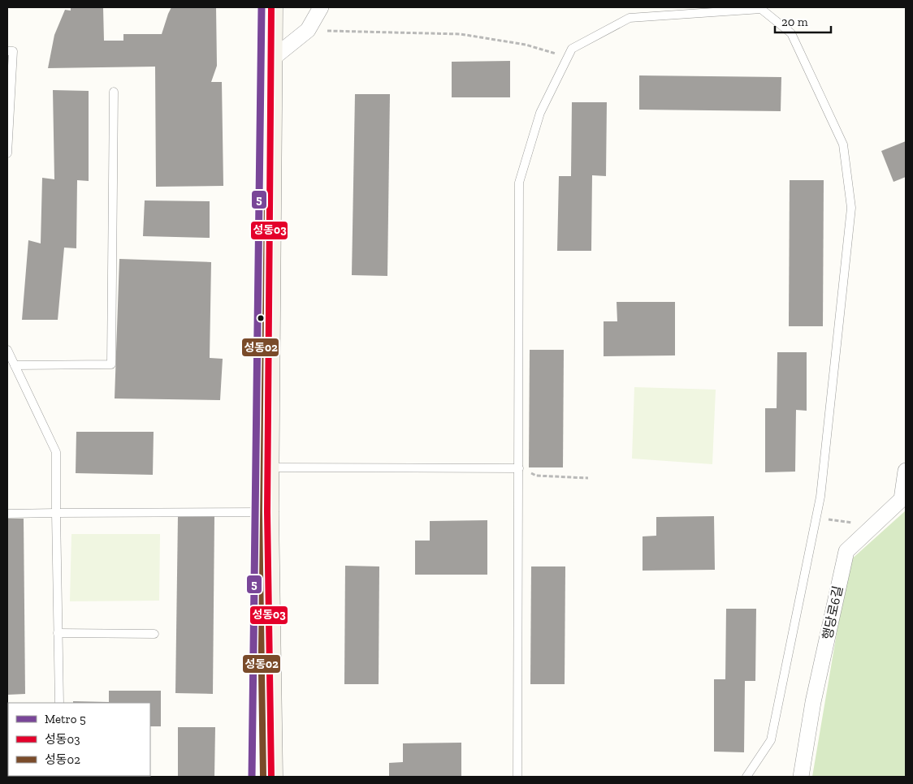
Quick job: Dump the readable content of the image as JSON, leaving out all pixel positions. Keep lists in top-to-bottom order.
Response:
{
  "streets": {
    "street": ["행당로6길"]
  },
  "lines": ["metro line 5", "transit line 성동03", "transit line 성동02"],
  "legend": ["Metro 5", "성동03", "성동02"],
  "scale_bar": "20 m"
}
